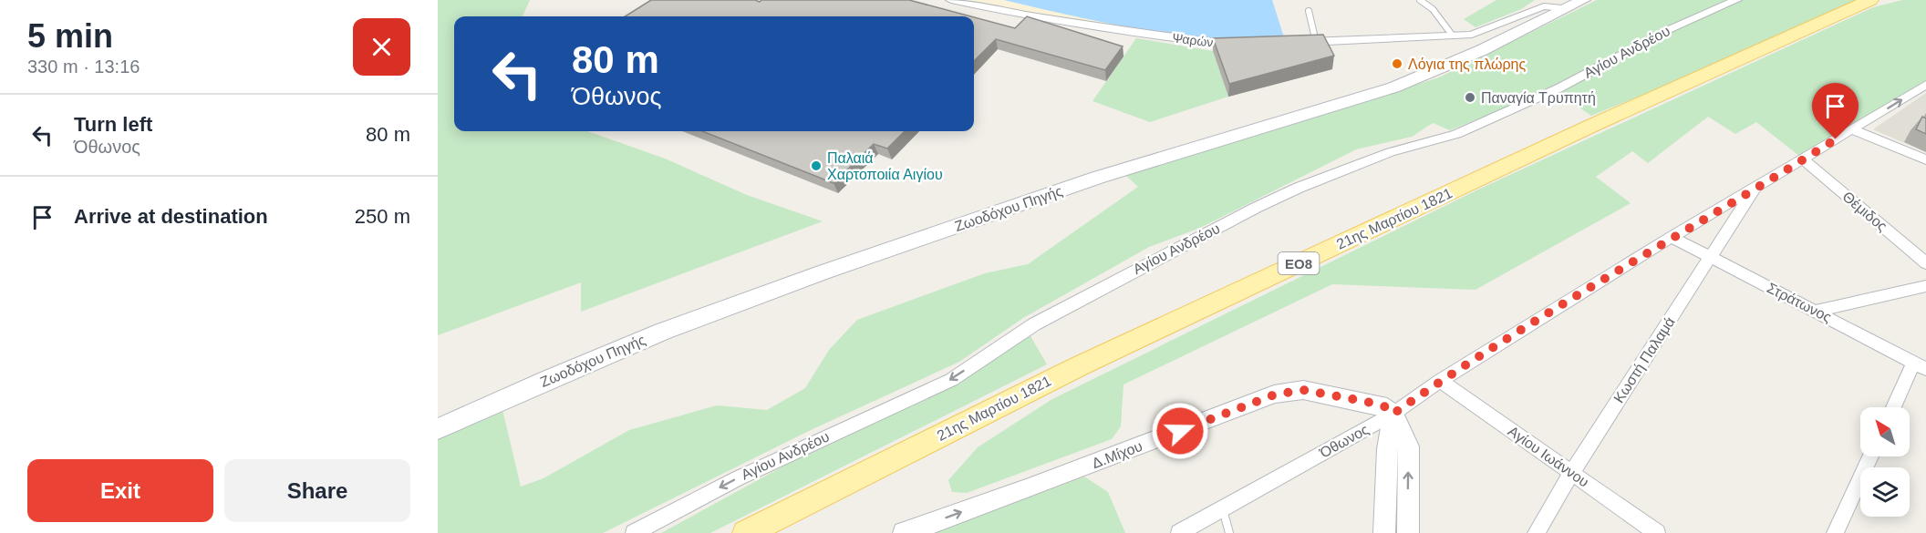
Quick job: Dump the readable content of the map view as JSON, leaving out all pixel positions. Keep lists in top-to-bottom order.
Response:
{
  "streets": {
    "main road": ["Ζωοδόχου Πηγής", "21ης Μαρτίου 1821", "ΕΟ8"],
    "street": [
      "Ψαρών",
      "Αγίου Ανδρέου",
      "Θέμιδος",
      "Στράτωνος",
      "Κωστή Παλαμά",
      "Όθωνος",
      "Δ.Μίχου",
      "Αγίου Ιωάννου"
    ]
  },
  "crossings": [
    ["Θέμιδος", "Όθωνος"],
    ["Στράτωνος", "Κωστή Παλαμά"],
    ["Στράτωνος", "Όθωνος"],
    ["Κωστή Παλαμά", "Όθωνος"],
    ["Κωστή Παλαμά", "Αγίου Ιωάννου"],
    ["Όθωνος", "Δ.Μίχου"],
    ["Όθωνος", "Αγίου Ιωάννου"]
  ],
  "one_way": ["Αγίου Ανδρέου", "Δ.Μίχου"],
  "places": ["Λόγια της πλώρης", "Παναγία Τρυπητή", "Παλαιά Χαρτοποιία Αιγίου"],
  "north": "top left",
  "page": {
    "heading": ["5 min", "330 m · 13:16"],
    "turn": ["80 m", "Όθωνος"],
    "list": [
      {
        "name": "Turn left",
        "note": "Όθωνος",
        "value": "80 m"
      },
      {
        "name": "Arrive at destination",
        "value": "250 m"
      }
    ],
    "buttons": ["Exit", "Share"]
  }
}
